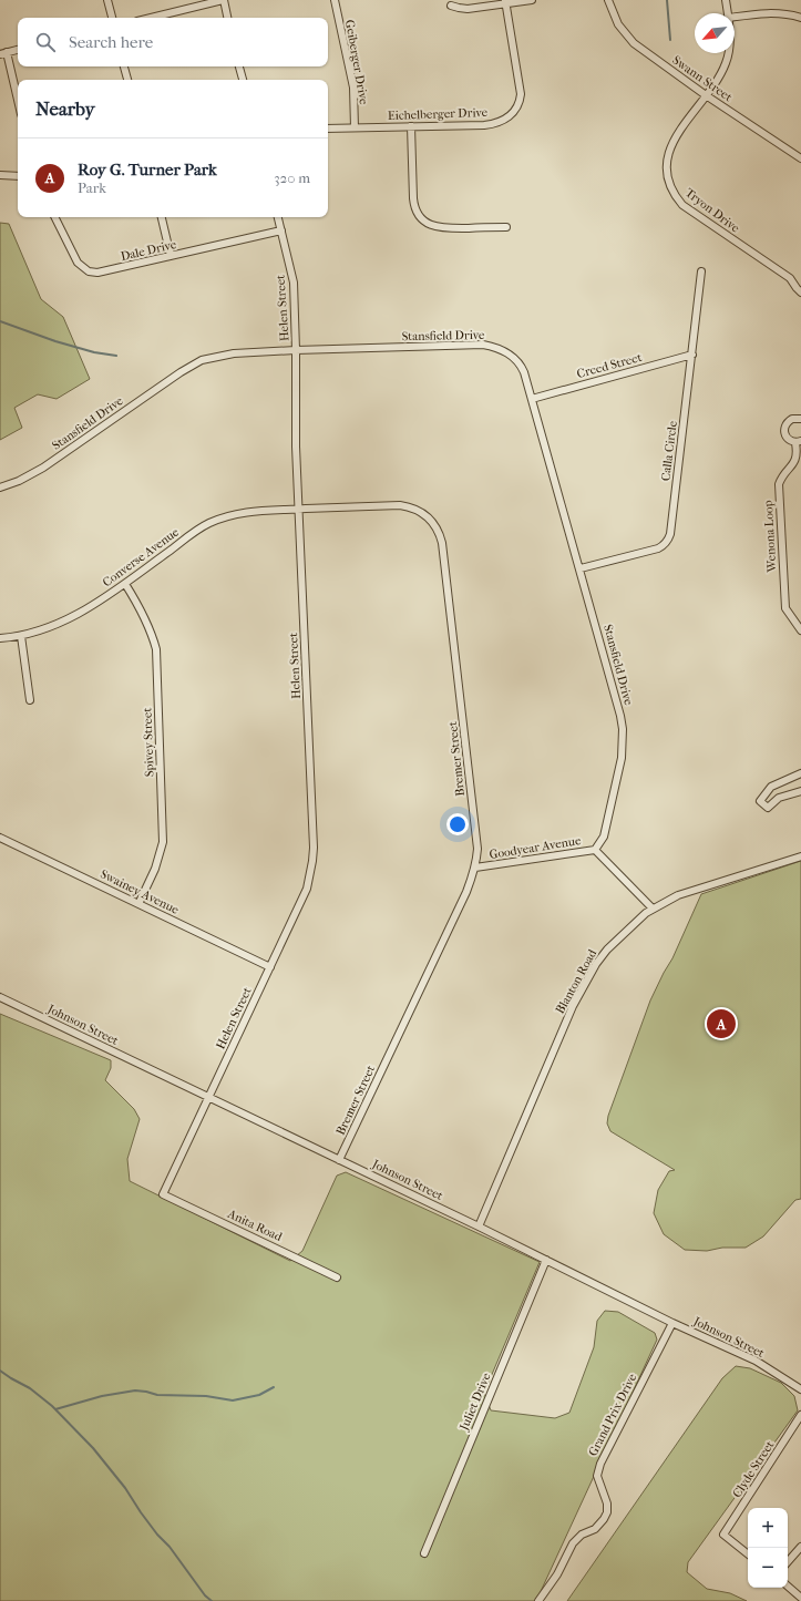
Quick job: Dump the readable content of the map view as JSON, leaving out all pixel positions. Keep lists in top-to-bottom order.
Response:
{
  "streets": {
    "street": [
      "Geiberger Drive",
      "Swann Street",
      "Eichelberger Drive",
      "Tryon Drive",
      "Dale Drive",
      "Helen Street",
      "Stansfield Drive",
      "Creed Street",
      "Calla Circle",
      "Wenona Loop",
      "Converse Avenue",
      "Spivey Street",
      "Bremer Street",
      "Goodyear Avenue",
      "Swainey Avenue",
      "Blanton Road",
      "Johnson Street",
      "Anita Road",
      "Juliet Drive",
      "Grand Prix Drive",
      "Clyde Street"
    ]
  },
  "crossings": [
    ["Geiberger Drive", "Eichelberger Drive"],
    ["Swann Street", "Tryon Drive"],
    ["Dale Drive", "Helen Street"],
    ["Helen Street", "Stansfield Drive"],
    ["Helen Street", "Converse Avenue"],
    ["Helen Street", "Bremer Street"],
    ["Helen Street", "Swainey Avenue"],
    ["Helen Street", "Johnson Street"],
    ["Helen Street", "Anita Road"],
    ["Stansfield Drive", "Creed Street"],
    ["Stansfield Drive", "Calla Circle"],
    ["Stansfield Drive", "Goodyear Avenue"],
    ["Creed Street", "Calla Circle"],
    ["Converse Avenue", "Spivey Street"],
    ["Converse Avenue", "Bremer Street"],
    ["Spivey Street", "Swainey Avenue"],
    ["Bremer Street", "Goodyear Avenue"],
    ["Bremer Street", "Johnson Street"],
    ["Goodyear Avenue", "Blanton Road"],
    ["Blanton Road", "Johnson Street"],
    ["Johnson Street", "Juliet Drive"],
    ["Johnson Street", "Grand Prix Drive"]
  ],
  "north": "bottom left",
  "page": {
    "search": "Search here",
    "heading": "Nearby",
    "list": [
      {
        "mark": "A",
        "name": "Roy G. Turner Park",
        "note": "Park",
        "value": "320 m"
      }
    ],
    "pins": "A",
    "map_buttons": ["+", "−"]
  }
}
